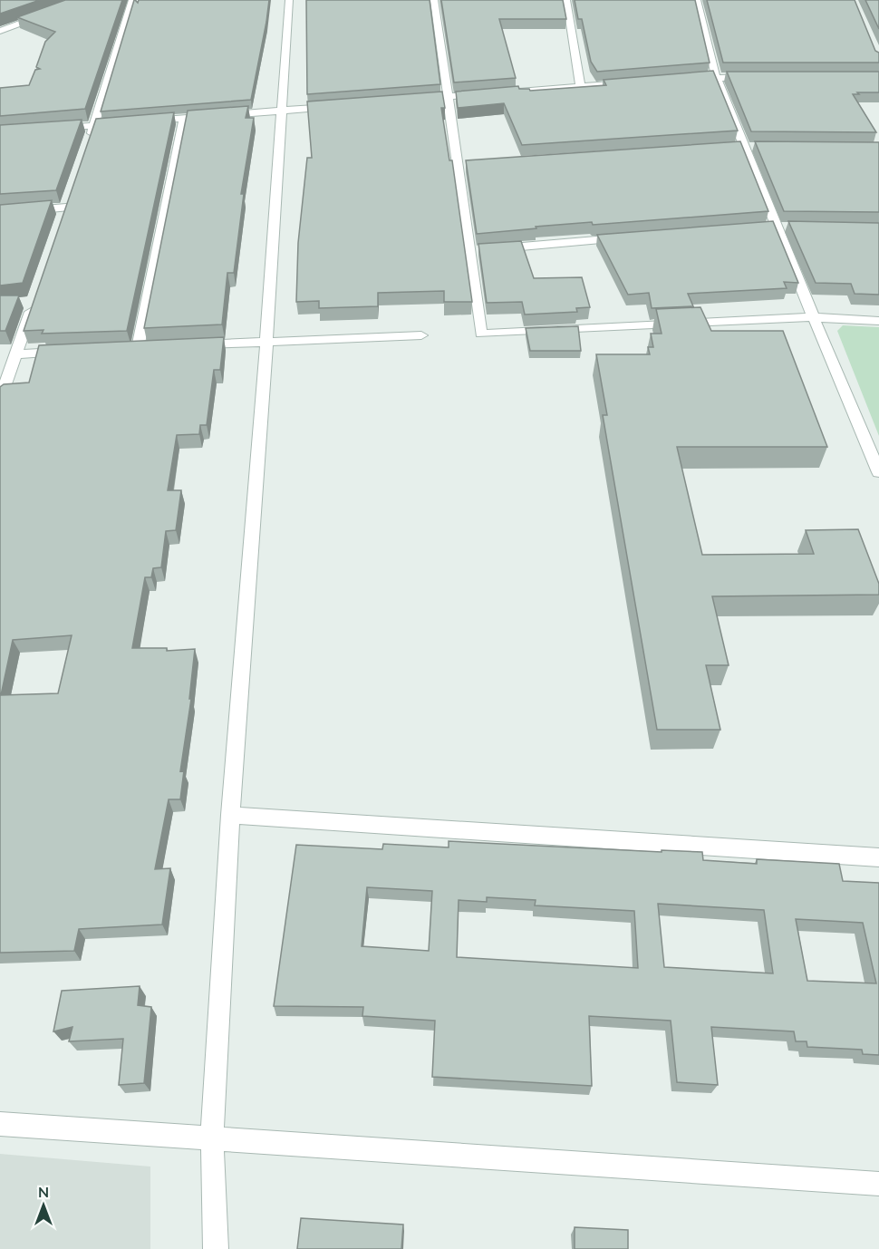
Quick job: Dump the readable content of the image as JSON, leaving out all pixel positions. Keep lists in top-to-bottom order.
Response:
{
  "north": "top"
}
